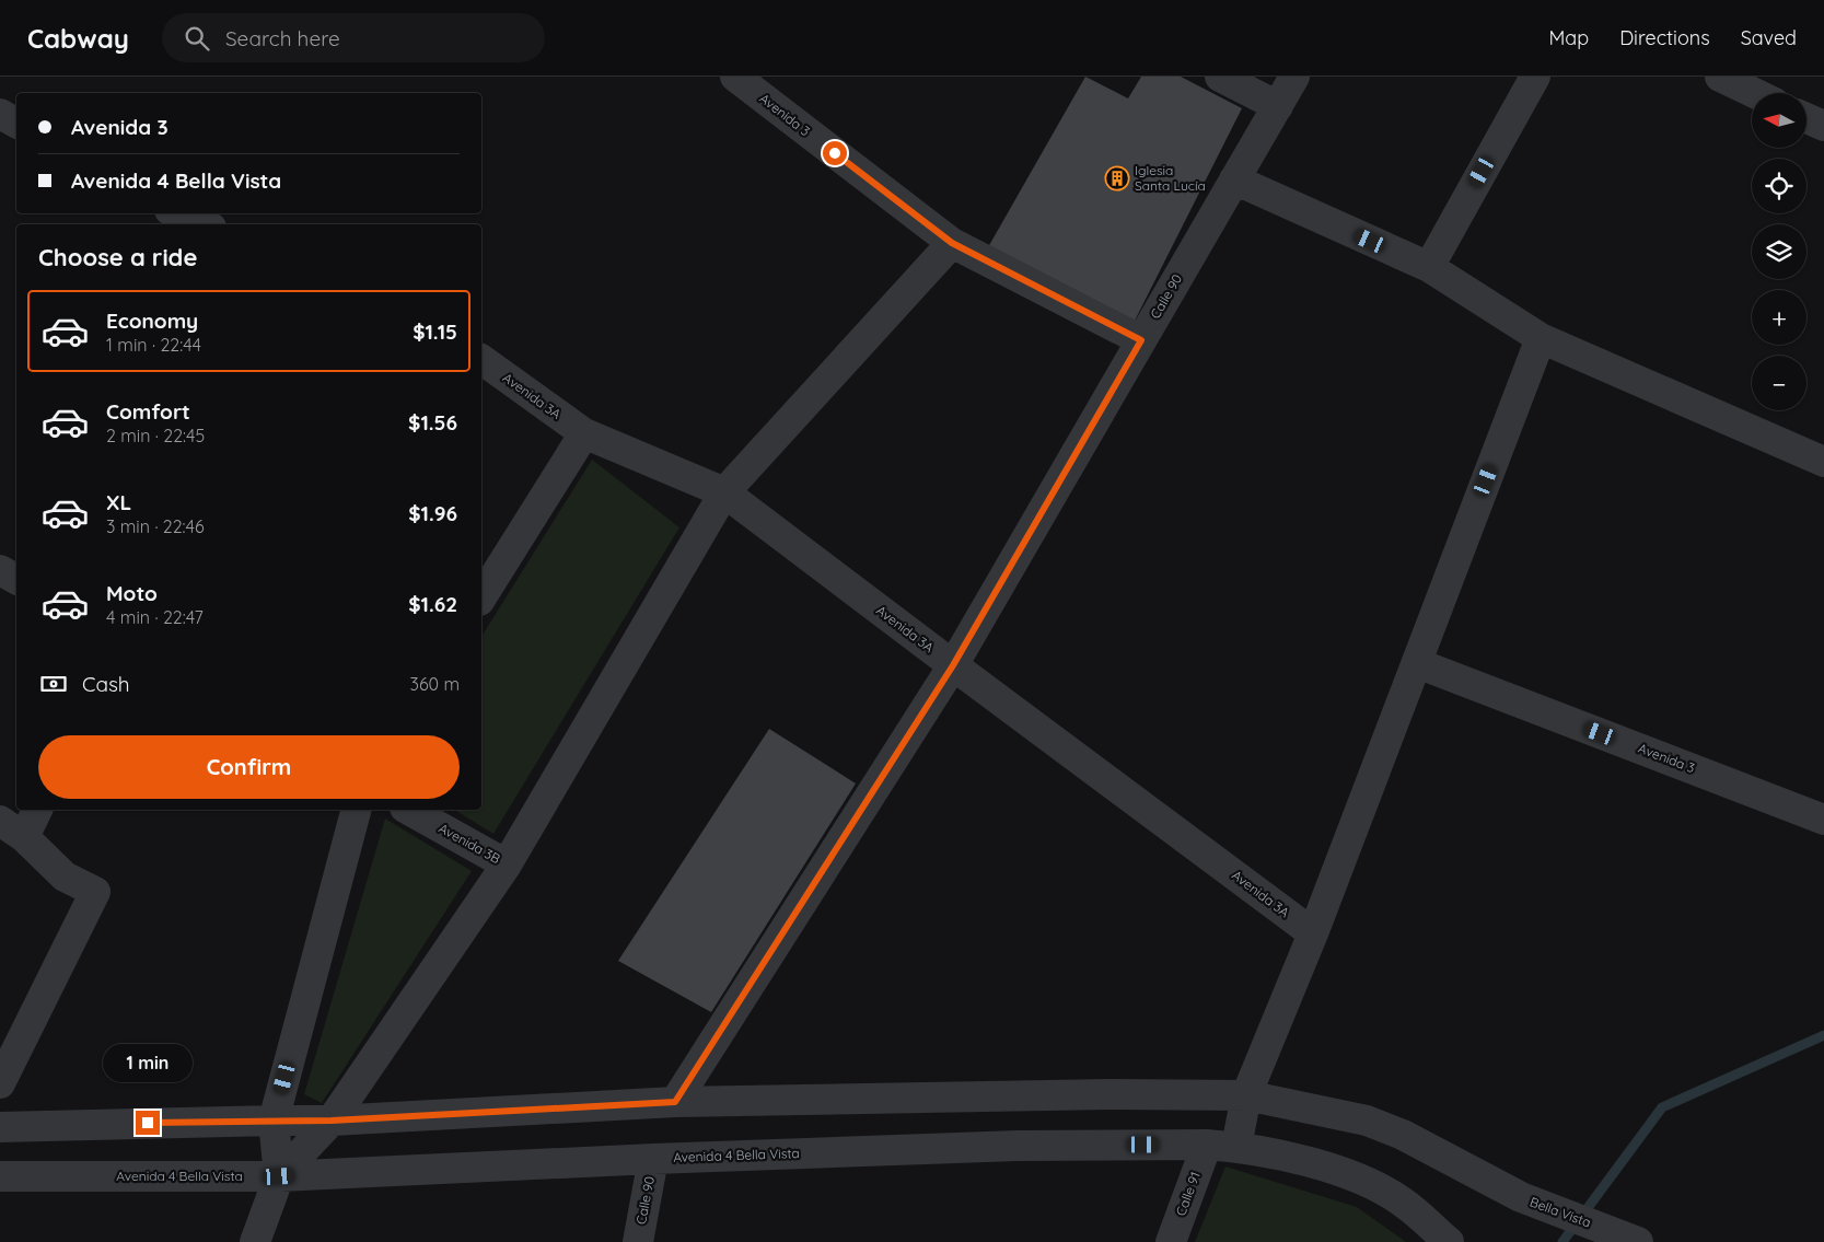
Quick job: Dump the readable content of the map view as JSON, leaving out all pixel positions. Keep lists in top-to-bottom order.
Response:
{
  "streets": {
    "street": [
      "Avenida 3",
      "Calle 90",
      "Avenida 3A",
      "Avenida 3B",
      "Avenida 4 Bella Vista",
      "Calle 91",
      "Bella Vista"
    ]
  },
  "crossings": [
    ["Avenida 3", "Calle 90"],
    ["Calle 90", "Avenida 3A"],
    ["Calle 90", "Avenida 4 Bella Vista"],
    ["Avenida 4 Bella Vista", "Calle 91"]
  ],
  "places": {
    "building": ["Iglesia Santa Lucía"]
  },
  "north": "left",
  "page": {
    "header": "Cabway",
    "search": "Search here",
    "nav": ["Map", "Directions", "Saved"],
    "map_buttons": ["+", "−"],
    "banner": ["Avenida 3", "Avenida 4 Bella Vista"],
    "heading": "Choose a ride",
    "list": [
      {
        "name": "Economy",
        "note": "1 min · 22:44",
        "value": "$1.15"
      },
      {
        "name": "Comfort",
        "note": "2 min · 22:45",
        "value": "$1.56"
      },
      {
        "name": "XL",
        "note": "3 min · 22:46",
        "value": "$1.96"
      },
      {
        "name": "Moto",
        "note": "4 min · 22:47",
        "value": "$1.62"
      }
    ],
    "pay": ["Cash", "360 m"],
    "buttons": "Confirm",
    "bubble": "1 min"
  }
}
